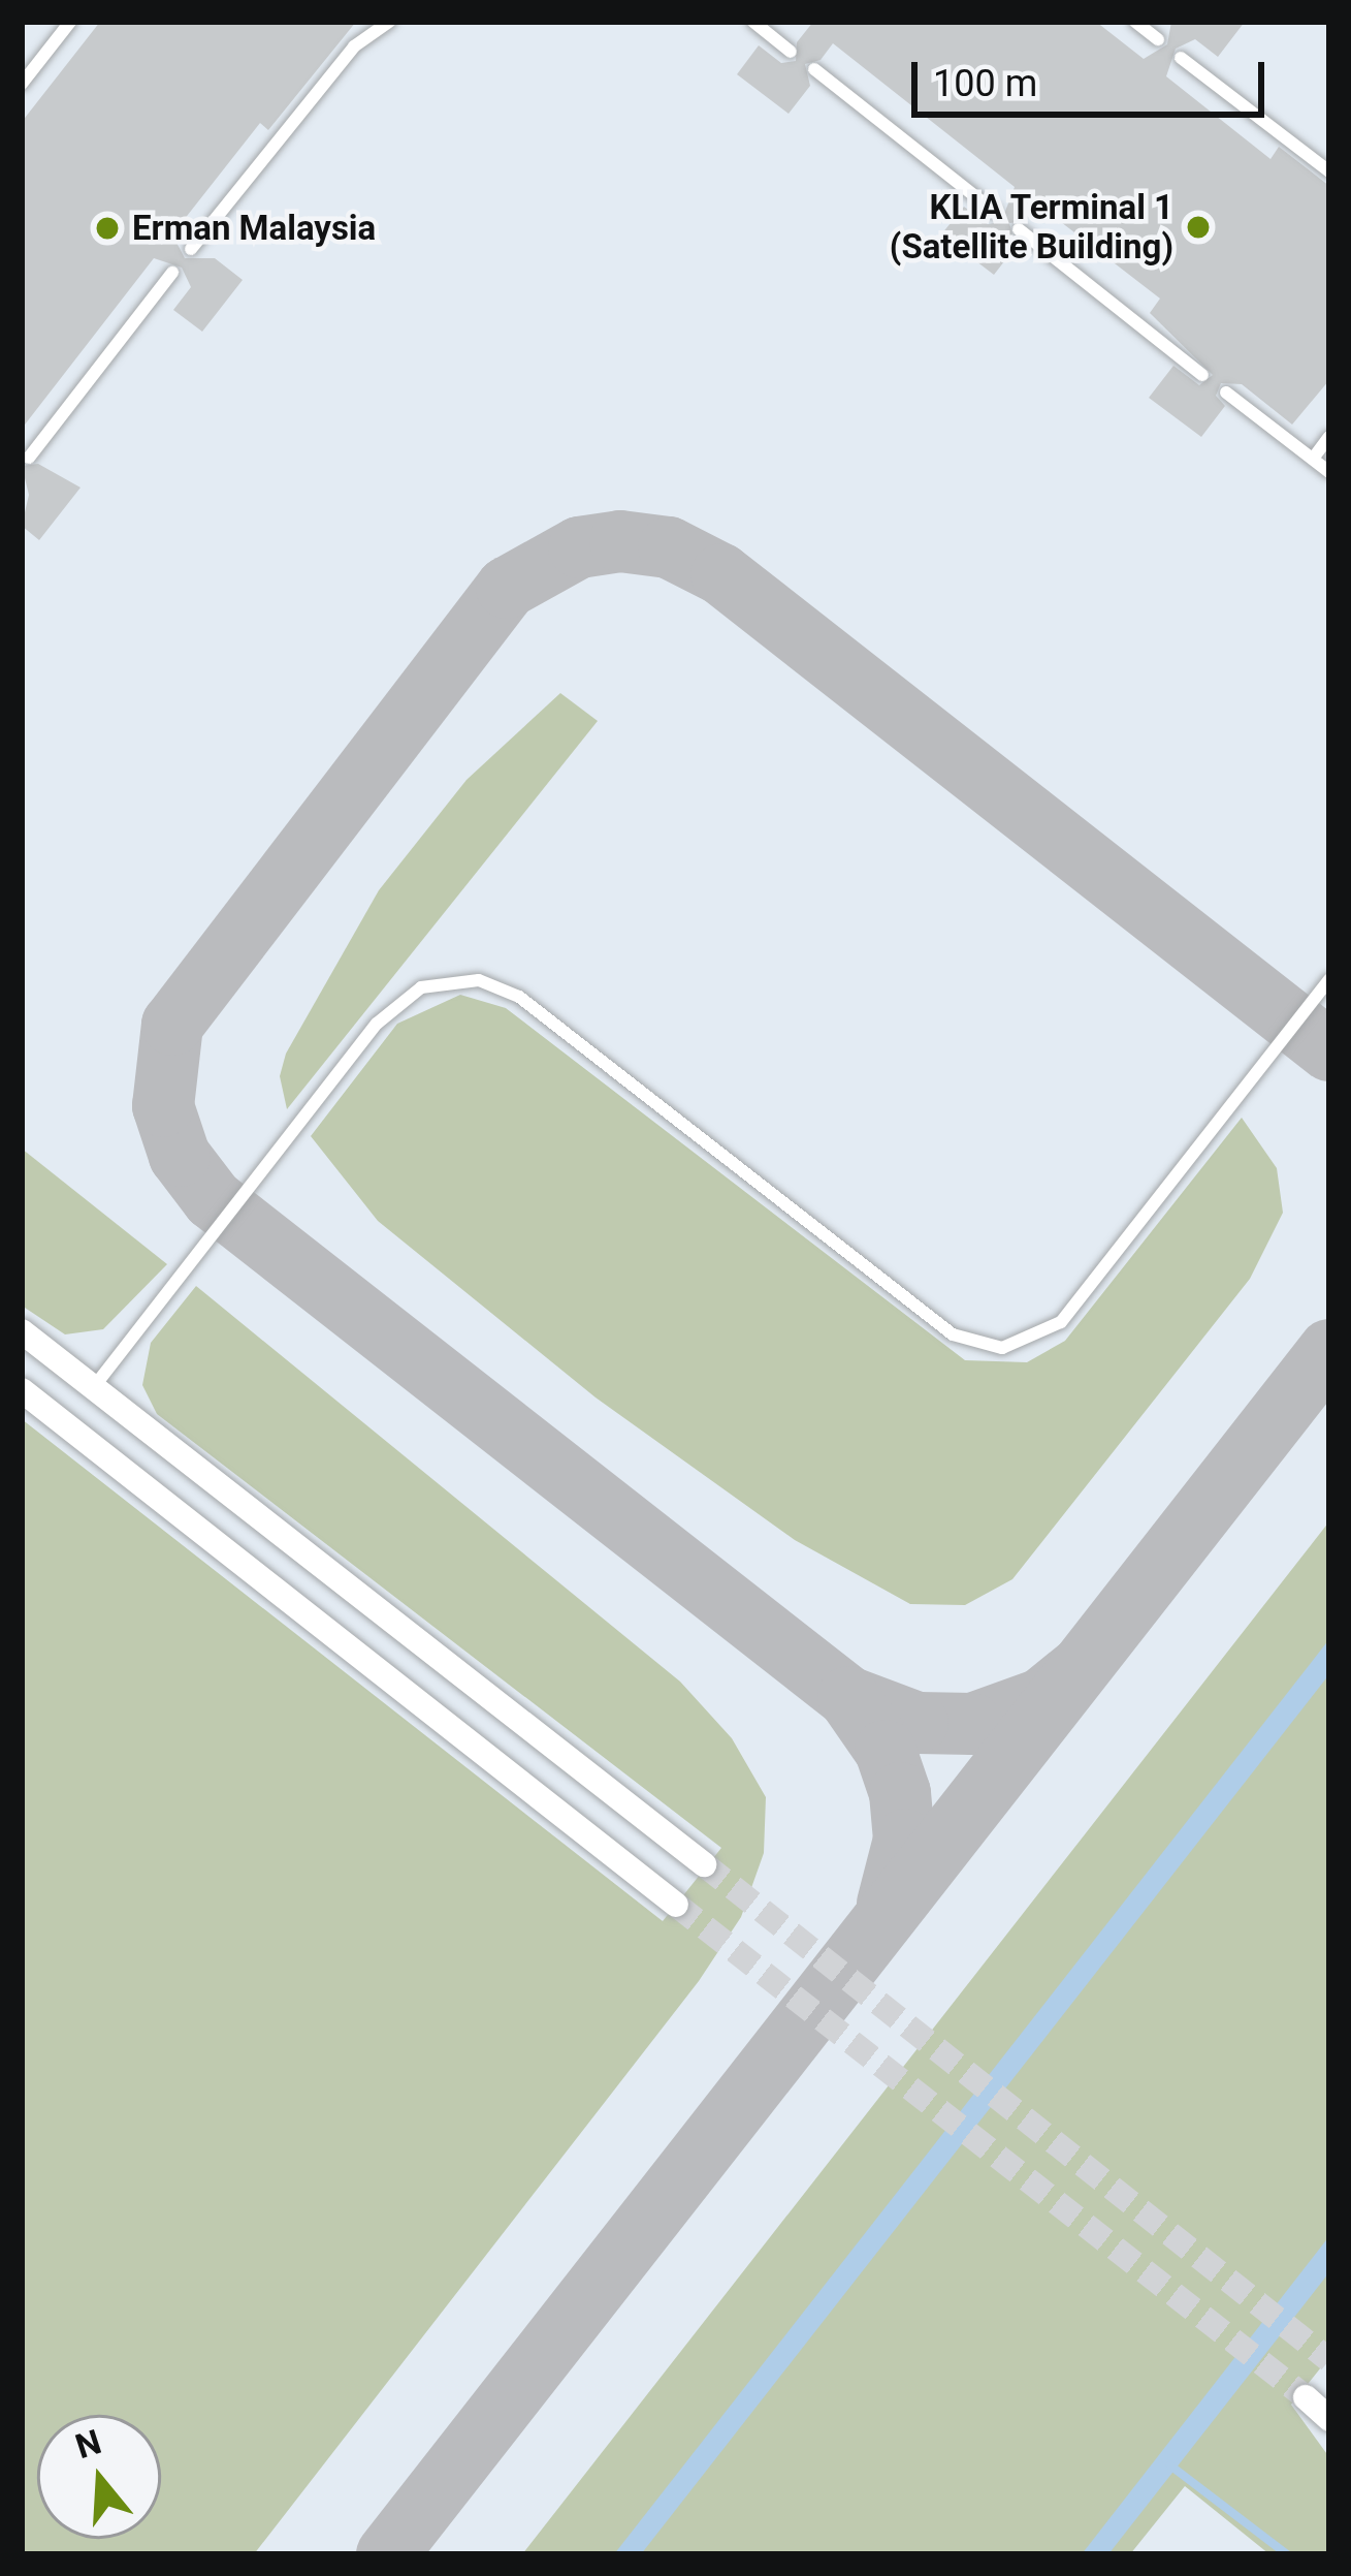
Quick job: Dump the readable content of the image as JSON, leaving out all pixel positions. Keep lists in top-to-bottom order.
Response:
{
  "places": ["KLIA Terminal 1 (Satellite Building)", "Erman Malaysia"],
  "scale_bar": "100 m",
  "north": "top"
}
